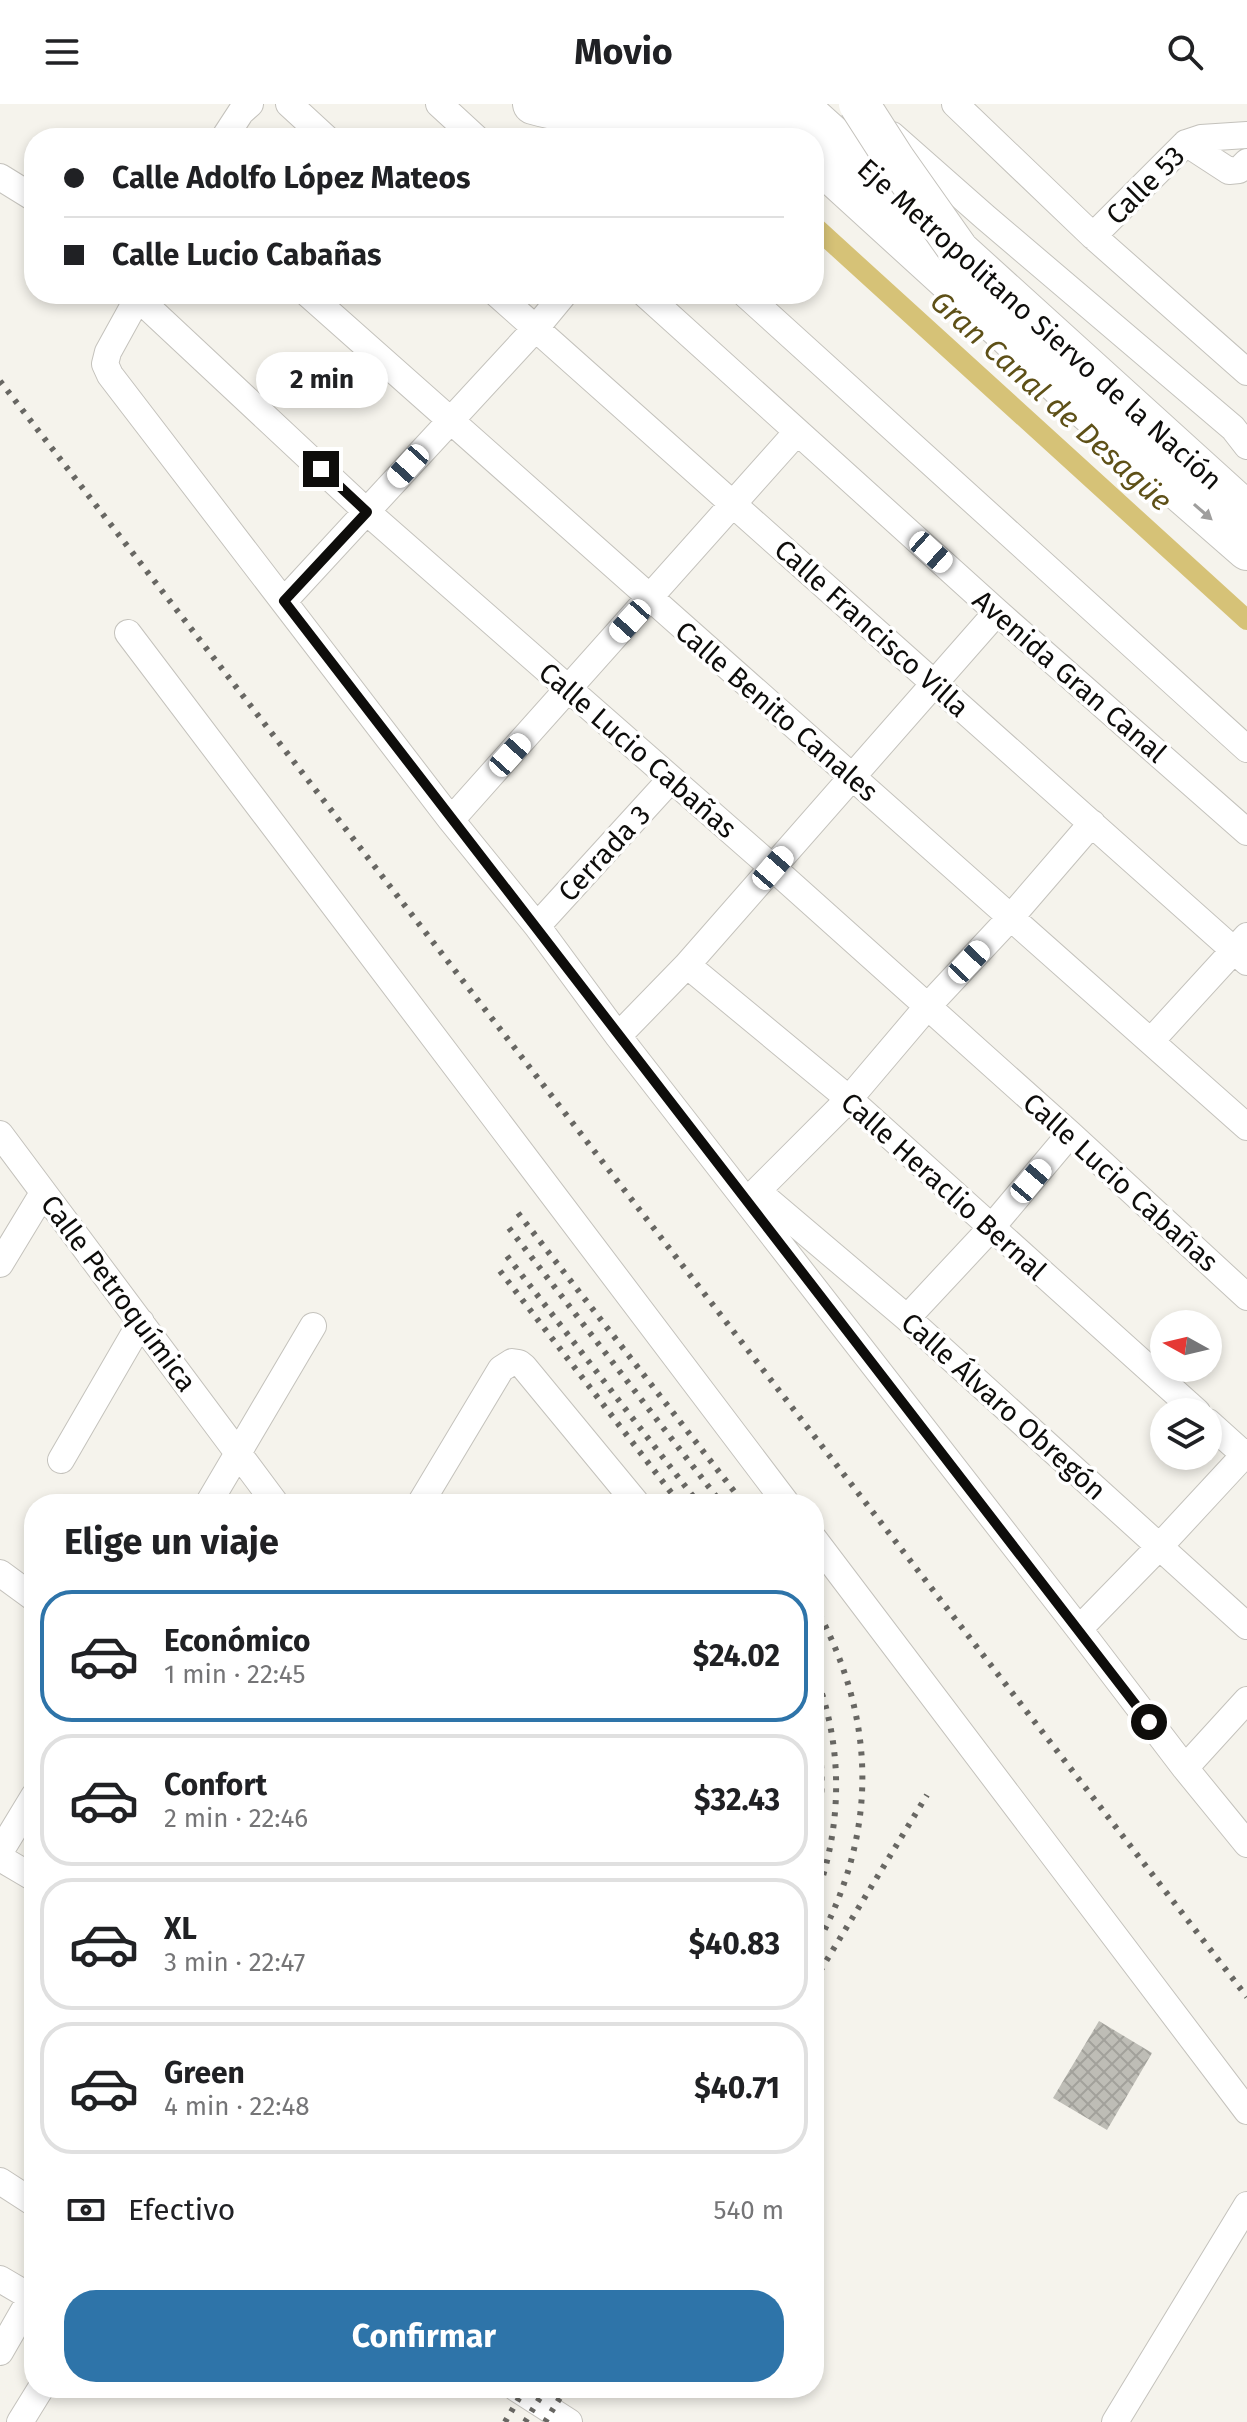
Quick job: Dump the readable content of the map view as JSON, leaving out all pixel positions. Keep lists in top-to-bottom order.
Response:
{
  "streets": {
    "highway": ["Eje Metropolitano Siervo de la Nación"],
    "street": [
      "Calle 53",
      "Calle Francisco Villa",
      "Avenida Gran Canal",
      "Calle Benito Canales",
      "Calle Lucio Cabañas",
      "Cerrada 3",
      "Calle Heraclio Bernal",
      "Calle Petroquímica",
      "Calle Álvaro Obregón"
    ]
  },
  "crossings": [
    ["Calle Lucio Cabañas", "Cerrada 3"]
  ],
  "water": ["Gran Canal de Desagüe"],
  "north": "left",
  "page": {
    "header": "Movio",
    "banner": ["Calle Adolfo López Mateos", "Calle Lucio Cabañas"],
    "bubble": "2 min",
    "heading": "Elige un viaje",
    "list": [
      {
        "name": "Económico",
        "note": "1 min · 22:45",
        "value": "$24.02"
      },
      {
        "name": "Confort",
        "note": "2 min · 22:46",
        "value": "$32.43"
      },
      {
        "name": "XL",
        "note": "3 min · 22:47",
        "value": "$40.83"
      },
      {
        "name": "Green",
        "note": "4 min · 22:48",
        "value": "$40.71"
      }
    ],
    "pay": ["Efectivo", "540 m"],
    "buttons": "Confirmar"
  }
}
